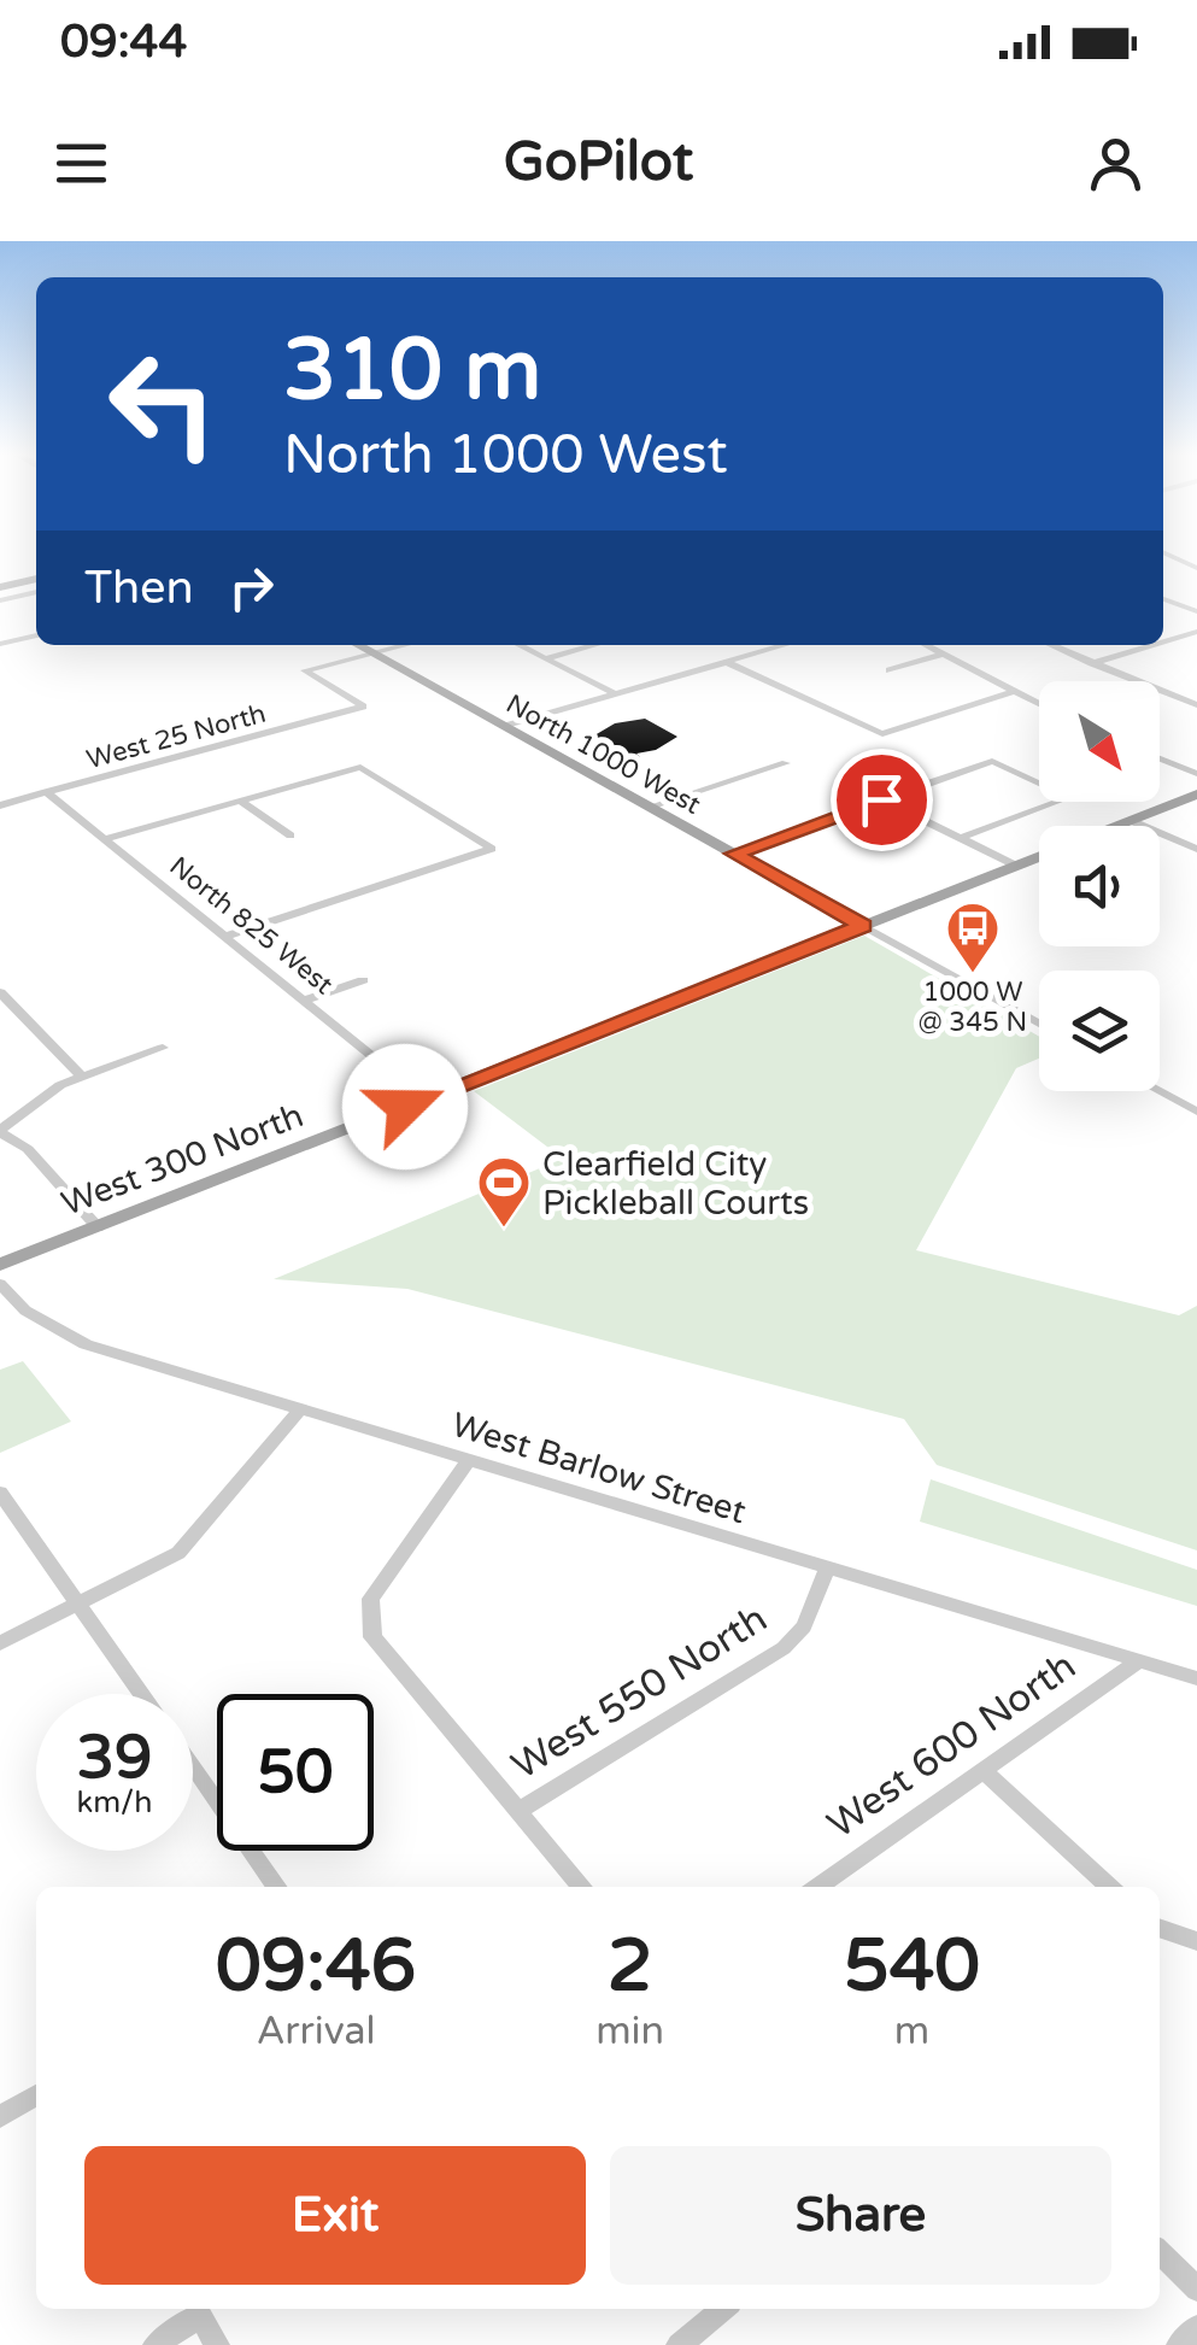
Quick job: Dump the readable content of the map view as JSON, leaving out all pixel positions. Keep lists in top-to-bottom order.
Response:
{
  "streets": {
    "main road": ["North 1000 West", "West 300 North"],
    "street": [
      "West 25 North",
      "North 825 West",
      "West Barlow Street",
      "West 550 North",
      "West 600 North"
    ]
  },
  "crossings": [
    ["West 25 North", "North 1000 West"],
    ["West 25 North", "North 825 West"],
    ["North 1000 West", "West 300 North"],
    ["North 825 West", "West 300 North"],
    ["West Barlow Street", "West 550 North"],
    ["West Barlow Street", "West 600 North"]
  ],
  "places": {
    "bus stop": ["1000 W @ 345 N"],
    "sports": ["Clearfield City Pickleball Courts"]
  },
  "north": "bottom right",
  "page": {
    "status": "09:44",
    "header": "GoPilot",
    "turn": ["310 m", "North 1000 West"],
    "then": "Then",
    "speed": "39 km/h",
    "limit": "50",
    "eta": [
      "09:46",
      "Arrival",
      "2",
      "min",
      "540",
      "m"
    ],
    "buttons": ["Exit", "Share"]
  }
}
